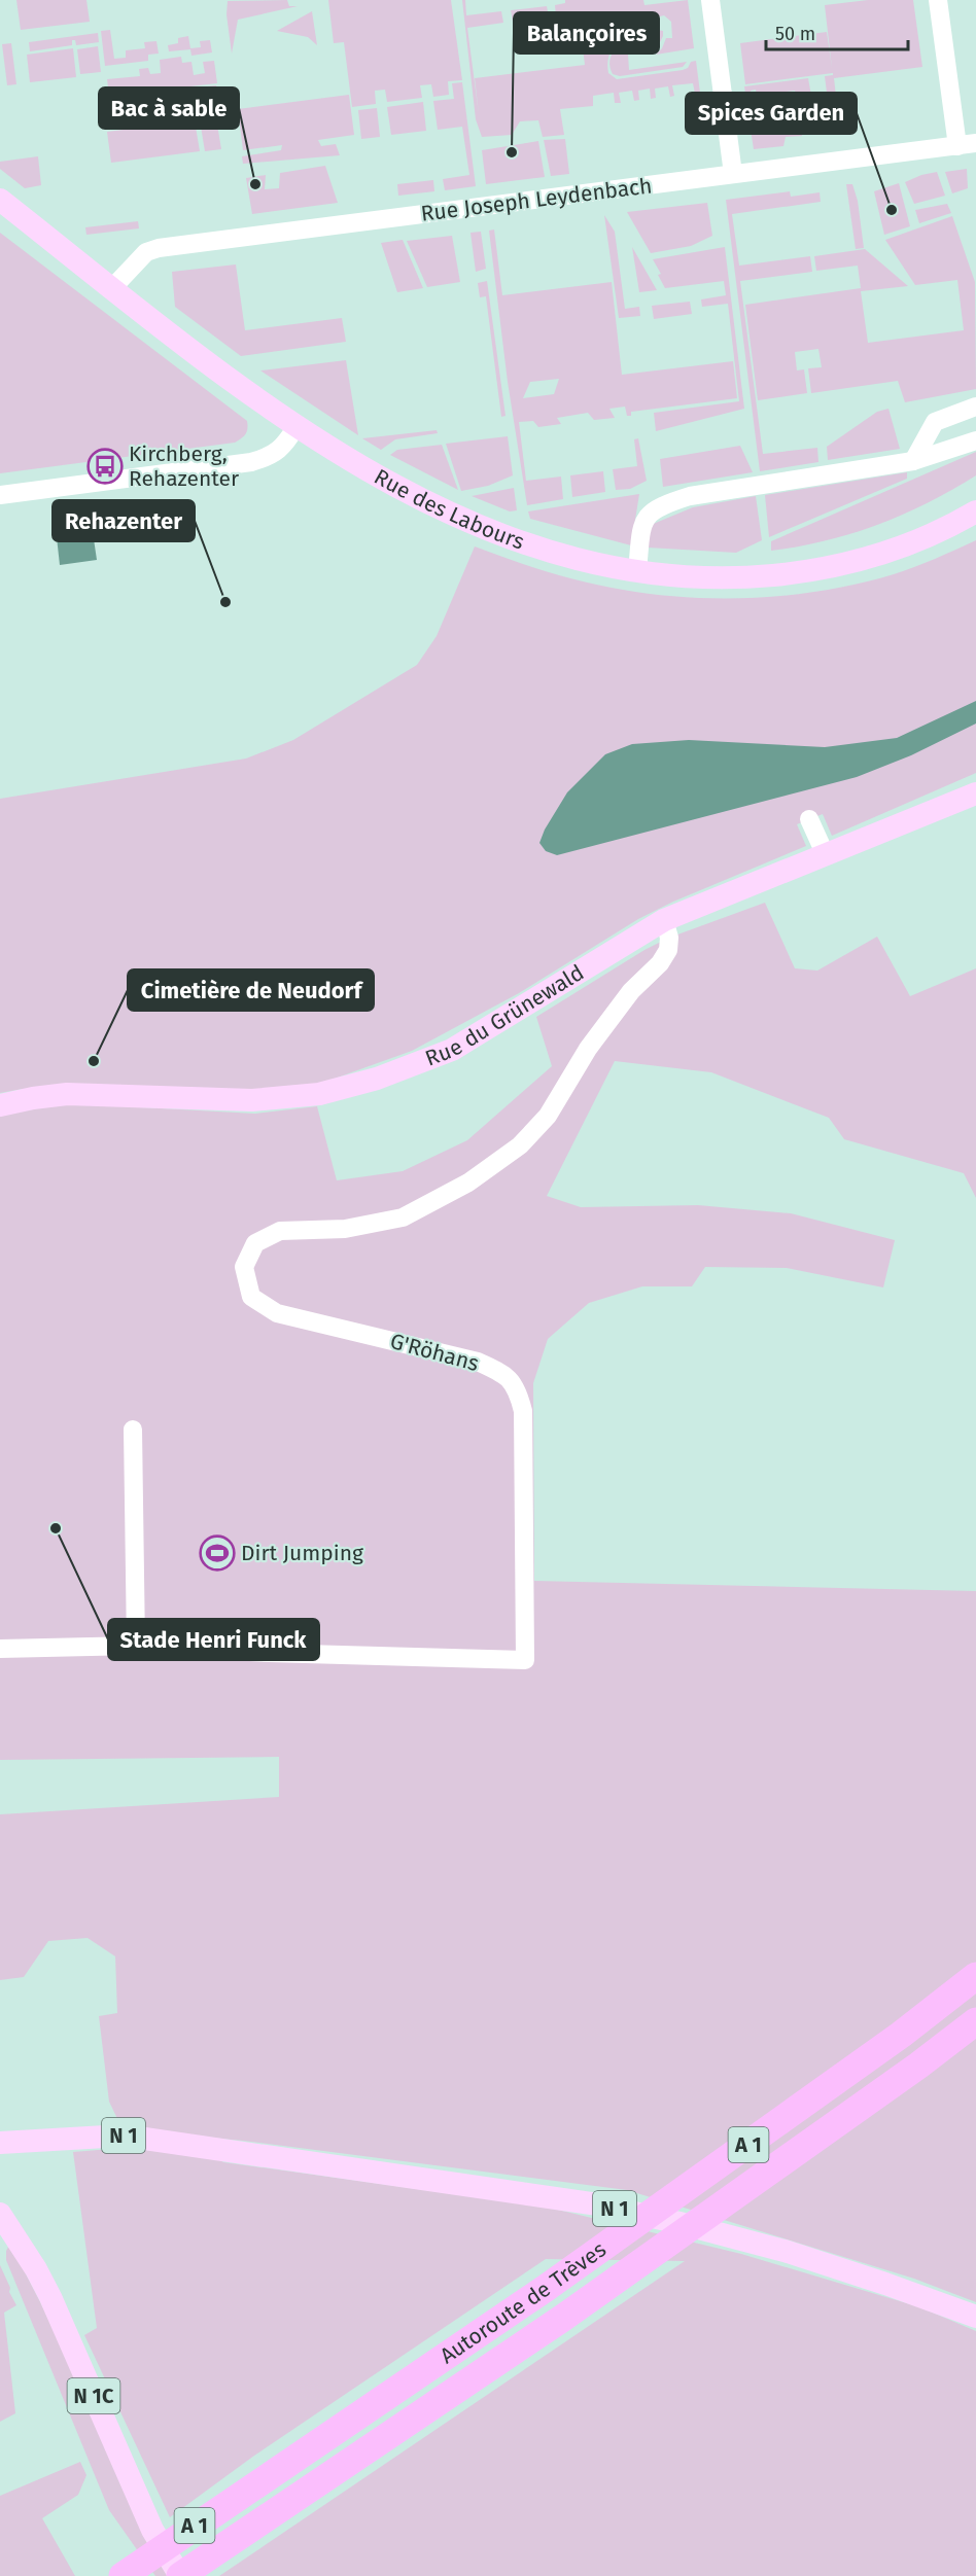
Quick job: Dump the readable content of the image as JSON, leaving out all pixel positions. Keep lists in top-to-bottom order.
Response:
{
  "streets": {
    "highway": ["A 1", "Autoroute de Trèves"],
    "main road": [
      "Rue des Labours",
      "Rue du Grünewald",
      "N 1",
      "N 1C"
    ],
    "street": ["Rue Joseph Leydenbach", "G'Röhans"]
  },
  "crossings": [
    ["Rue Joseph Leydenbach", "Rue des Labours"],
    ["Rue du Grünewald", "G'Röhans"],
    ["Autoroute de Trèves", "N 1C"]
  ],
  "places": {
    "other": [
      "Balançoires",
      "Bac à sable",
      "Spices Garden",
      "Rehazenter",
      "Cimetière de Neudorf",
      "Stade Henri Funck"
    ],
    "bus stop": ["Kirchberg, Rehazenter"],
    "sports": ["Dirt Jumping"]
  },
  "scale_bar": "50 m"
}
